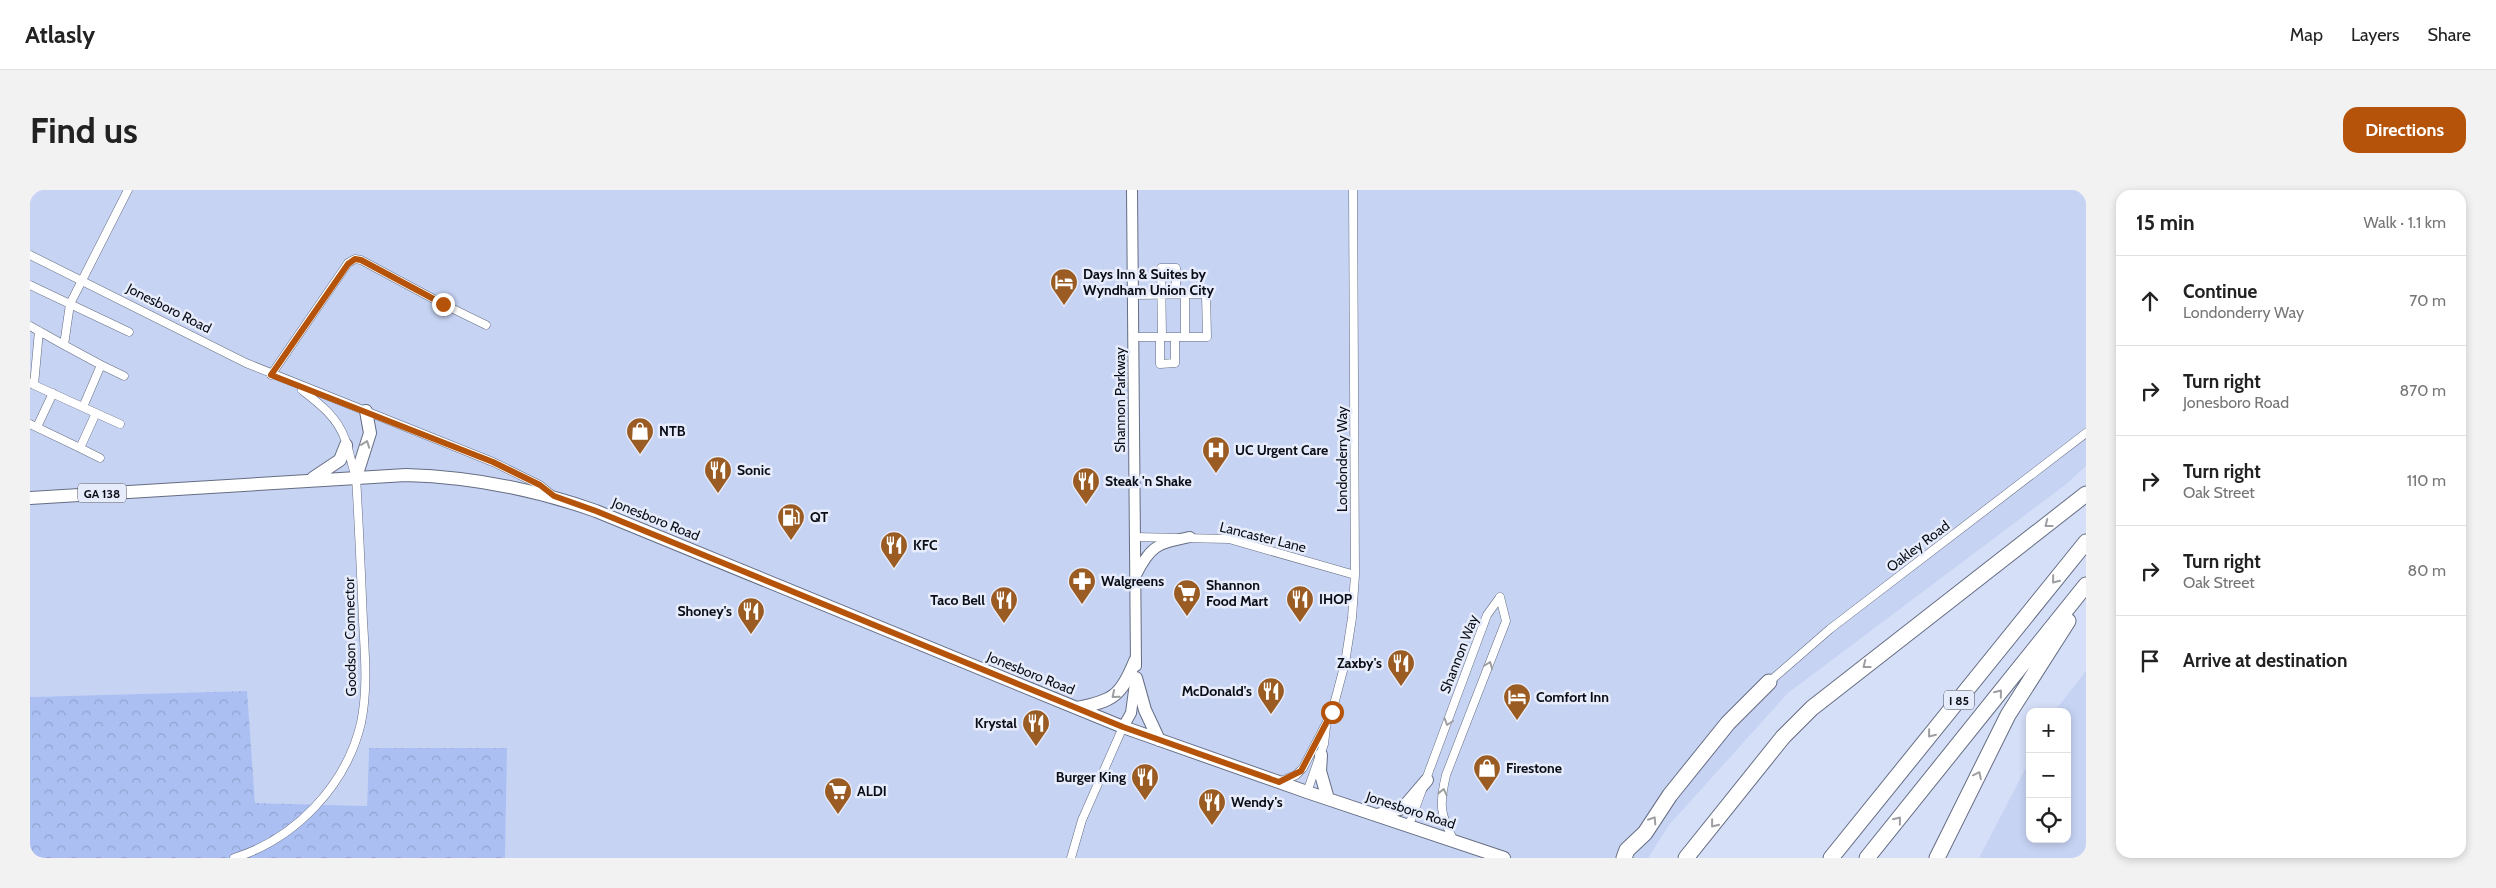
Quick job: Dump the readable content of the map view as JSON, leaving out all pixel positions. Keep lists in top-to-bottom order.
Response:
{
  "streets": {
    "highway": ["I 85"],
    "main road": ["Jonesboro Road", "GA 138"],
    "street": [
      "Shannon Parkway",
      "Londonderry Way",
      "Lancaster Lane",
      "Oakley Road",
      "Goodson Connector",
      "Shannon Way"
    ]
  },
  "crossings": [
    ["Jonesboro Road", "Shannon Parkway"],
    ["Jonesboro Road", "Londonderry Way"],
    ["Jonesboro Road", "GA 138"],
    ["Jonesboro Road", "Goodson Connector"],
    ["Jonesboro Road", "Shannon Way"],
    ["Shannon Parkway", "Lancaster Lane"],
    ["Londonderry Way", "Lancaster Lane"],
    ["GA 138", "Goodson Connector"]
  ],
  "places": {
    "hotel": ["Days Inn & Suites by Wyndham Union City", "Comfort Inn"],
    "shop": ["NTB", "Firestone"],
    "hospital": ["UC Urgent Care"],
    "restaurant": [
      "Sonic",
      "Steak 'n Shake",
      "KFC",
      "IHOP",
      "Taco Bell",
      "Shoney's",
      "Zaxby's",
      "McDonald's",
      "Krystal",
      "Burger King",
      "Wendy's"
    ],
    "fuel station": ["QT"],
    "pharmacy": ["Walgreens"],
    "supermarket": ["Shannon Food Mart", "ALDI"]
  },
  "page": {
    "header": "Atlasly",
    "nav": ["Map", "Layers", "Share"],
    "buttons": "Directions",
    "title": "Find us",
    "heading": ["15 min", "Walk · 1.1 km"],
    "list": [
      ["Continue", "Londonderry Way", "70 m"],
      ["Turn right", "Jonesboro Road", "870 m"],
      ["Turn right", "Oak Street", "110 m"],
      ["Turn right", "Oak Street", "80 m"],
      "Arrive at destination"
    ],
    "map_buttons": ["+", "−"]
  }
}
